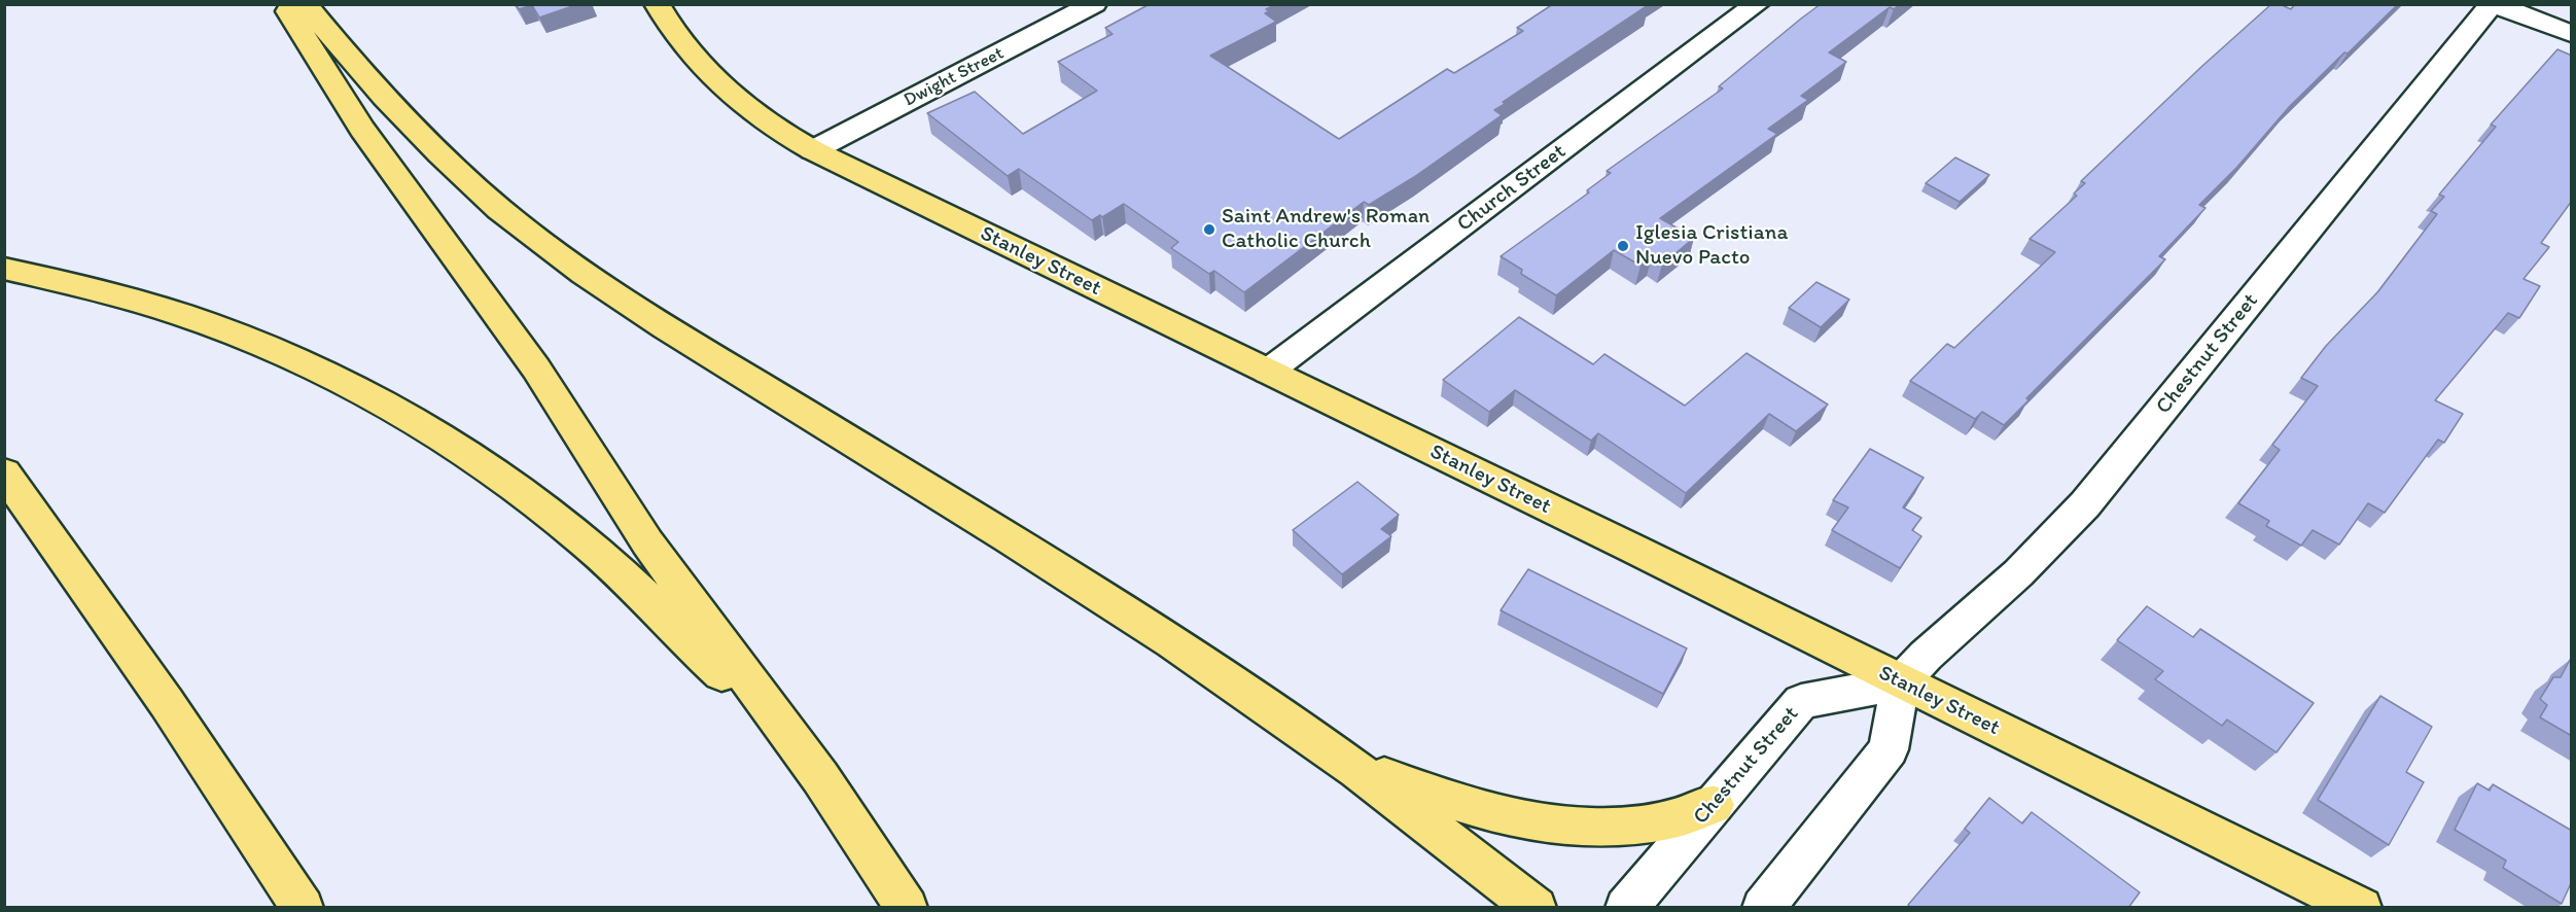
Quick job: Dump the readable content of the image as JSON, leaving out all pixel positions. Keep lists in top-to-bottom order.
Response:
{
  "streets": {
    "main road": ["Stanley Street"],
    "street": ["Dwight Street", "Church Street", "Chestnut Street"]
  },
  "crossings": [
    ["Dwight Street", "Stanley Street"],
    ["Church Street", "Stanley Street"],
    ["Stanley Street", "Chestnut Street"]
  ],
  "places": ["Saint Andrew's Roman Catholic Church", "Iglesia Cristiana Nuevo Pacto"]
}
